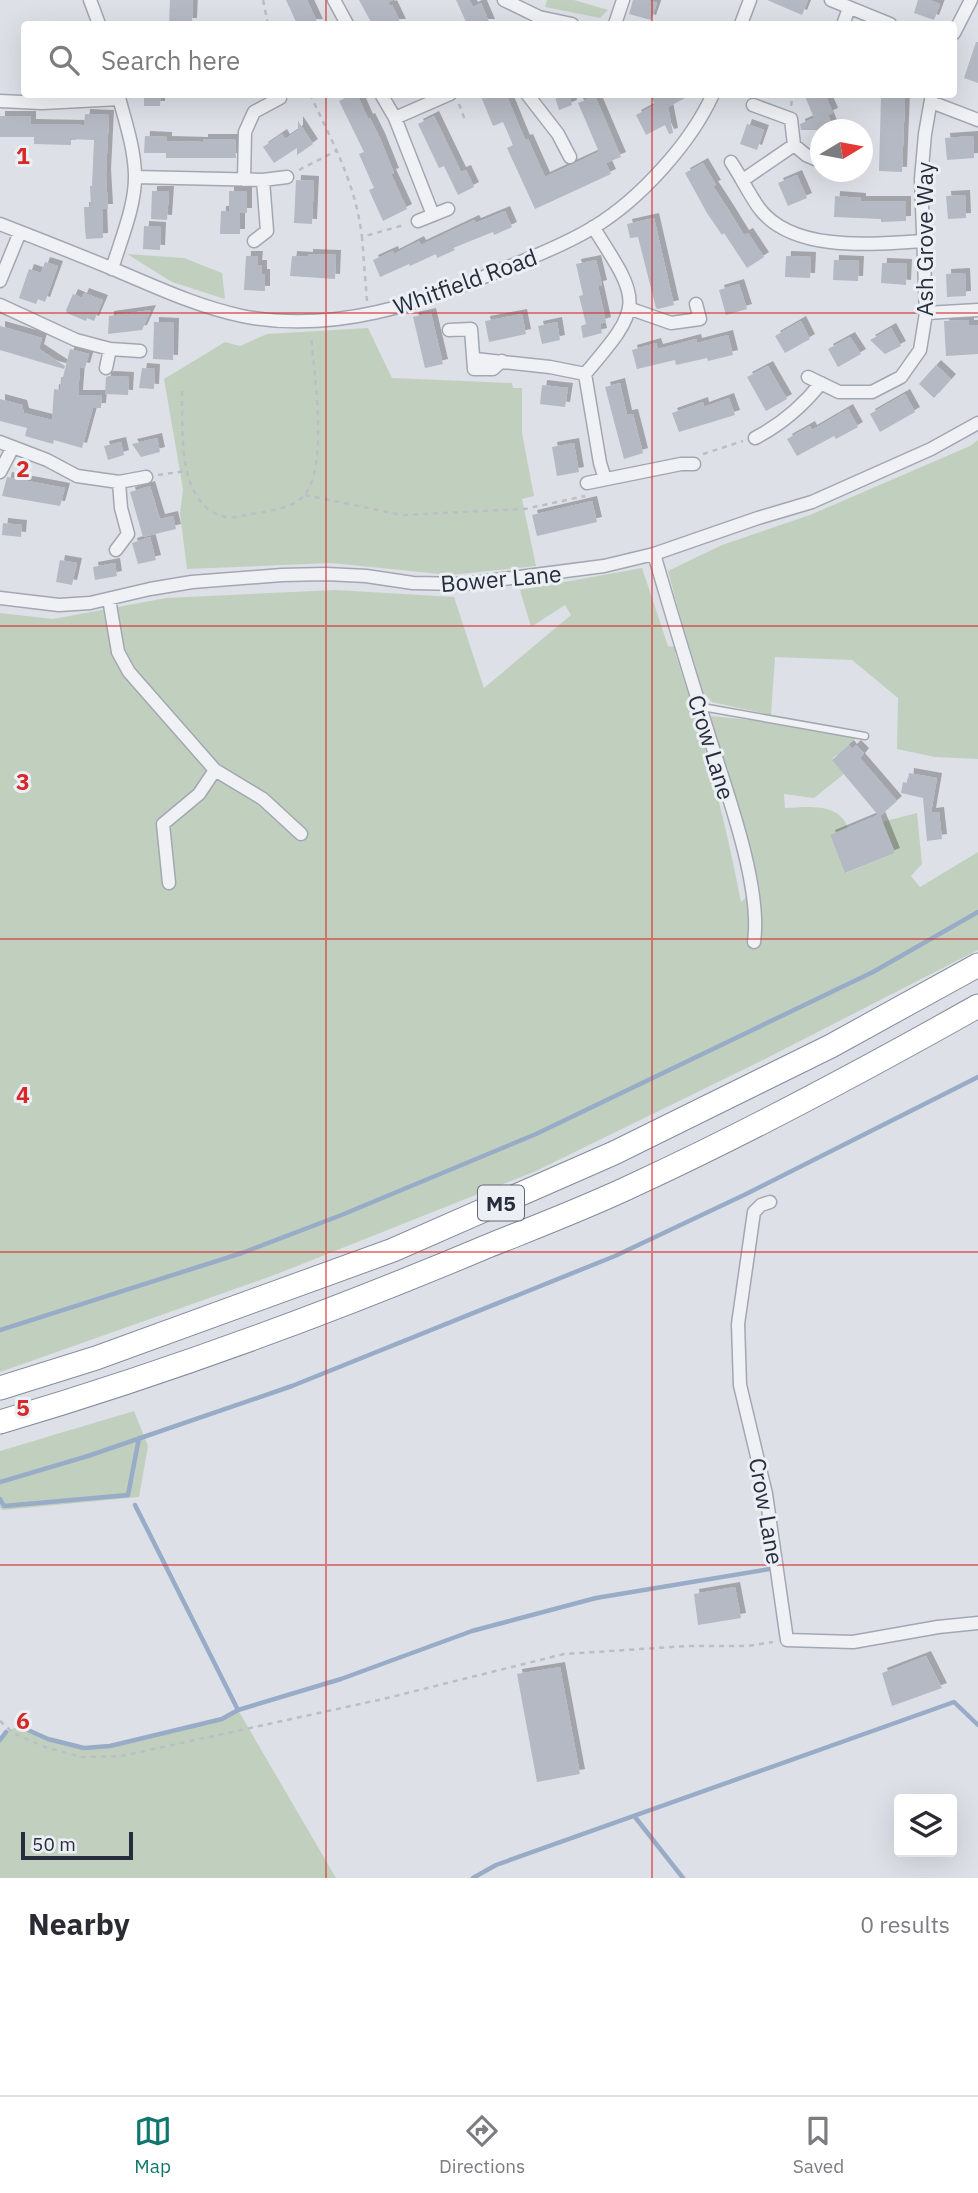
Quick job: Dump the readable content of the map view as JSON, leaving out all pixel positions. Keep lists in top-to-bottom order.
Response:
{
  "streets": {
    "highway": ["M5"],
    "street": [
      "Ash Grove Way",
      "Whitfield Road",
      "Bower Lane",
      "Crow Lane"
    ]
  },
  "crossings": [
    ["Bower Lane", "Crow Lane"]
  ],
  "scale_bar": "50 m",
  "north": "right",
  "page": {
    "search": "Search here",
    "scale": "50 m",
    "heading": ["Nearby", "0 results"],
    "nav": ["Map", "Directions", "Saved"]
  },
  "grid": {
    "rows": [
      "1",
      "2",
      "3",
      "4",
      "5",
      "6"
    ]
  }
}
